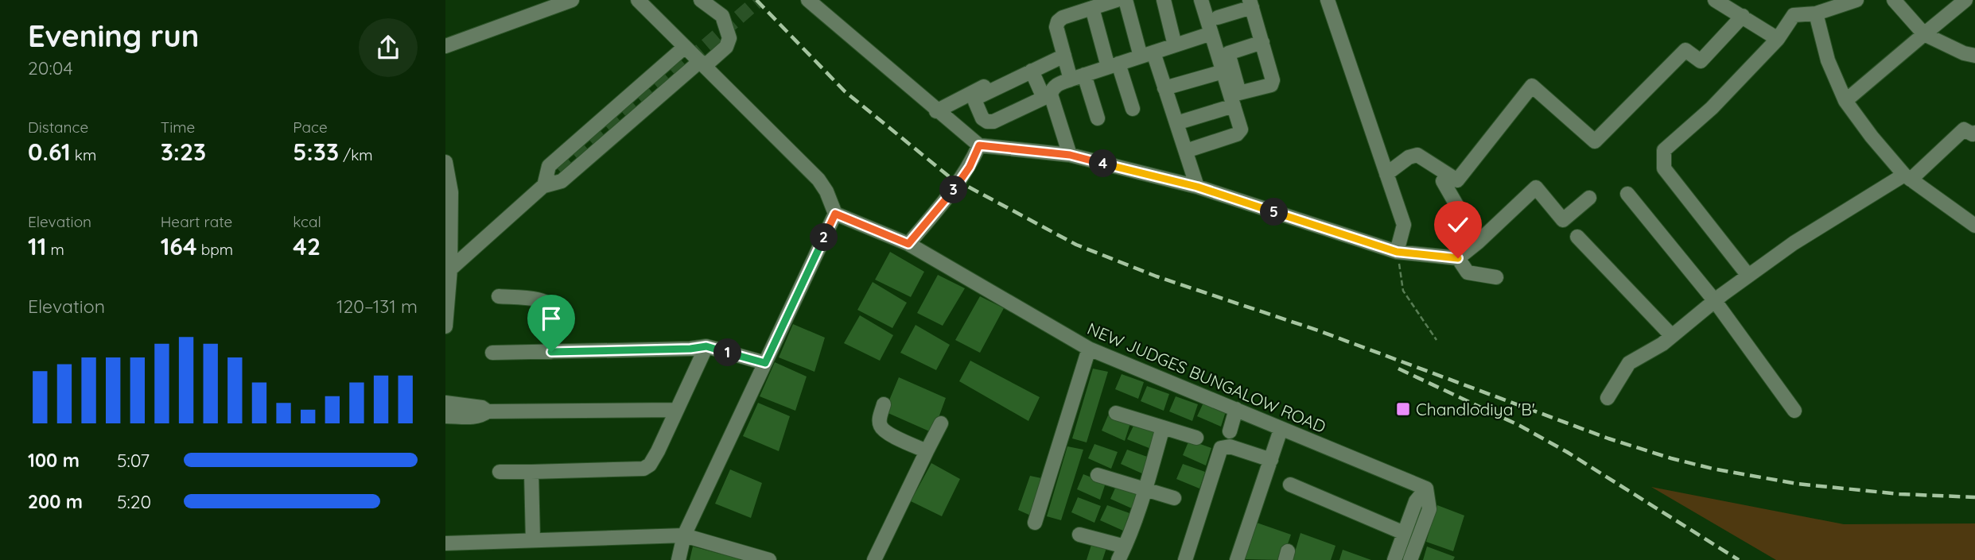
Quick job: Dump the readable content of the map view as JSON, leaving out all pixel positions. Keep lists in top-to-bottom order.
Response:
{
  "streets": {
    "street": ["NEW JUDGES BUNGALOW ROAD"]
  },
  "places": {
    "transit": ["Chandlodiya 'B'"]
  },
  "page": {
    "heading": ["Evening run", "20:04"],
    "stats": [
      ["Distance", "0.61 km"],
      ["Time", "3:23"],
      ["Pace", "5:33 /km"],
      ["Elevation", "11 m"],
      ["Heart rate", "164 bpm"],
      ["kcal", "42"]
    ],
    "pins": [
      "4",
      "3",
      "5",
      "2",
      "1"
    ],
    "chart": ["Elevation", "120–131 m"],
    "list": [
      {
        "name": "100 m",
        "note": "5:07"
      },
      {
        "name": "200 m",
        "note": "5:20"
      }
    ]
  }
}
